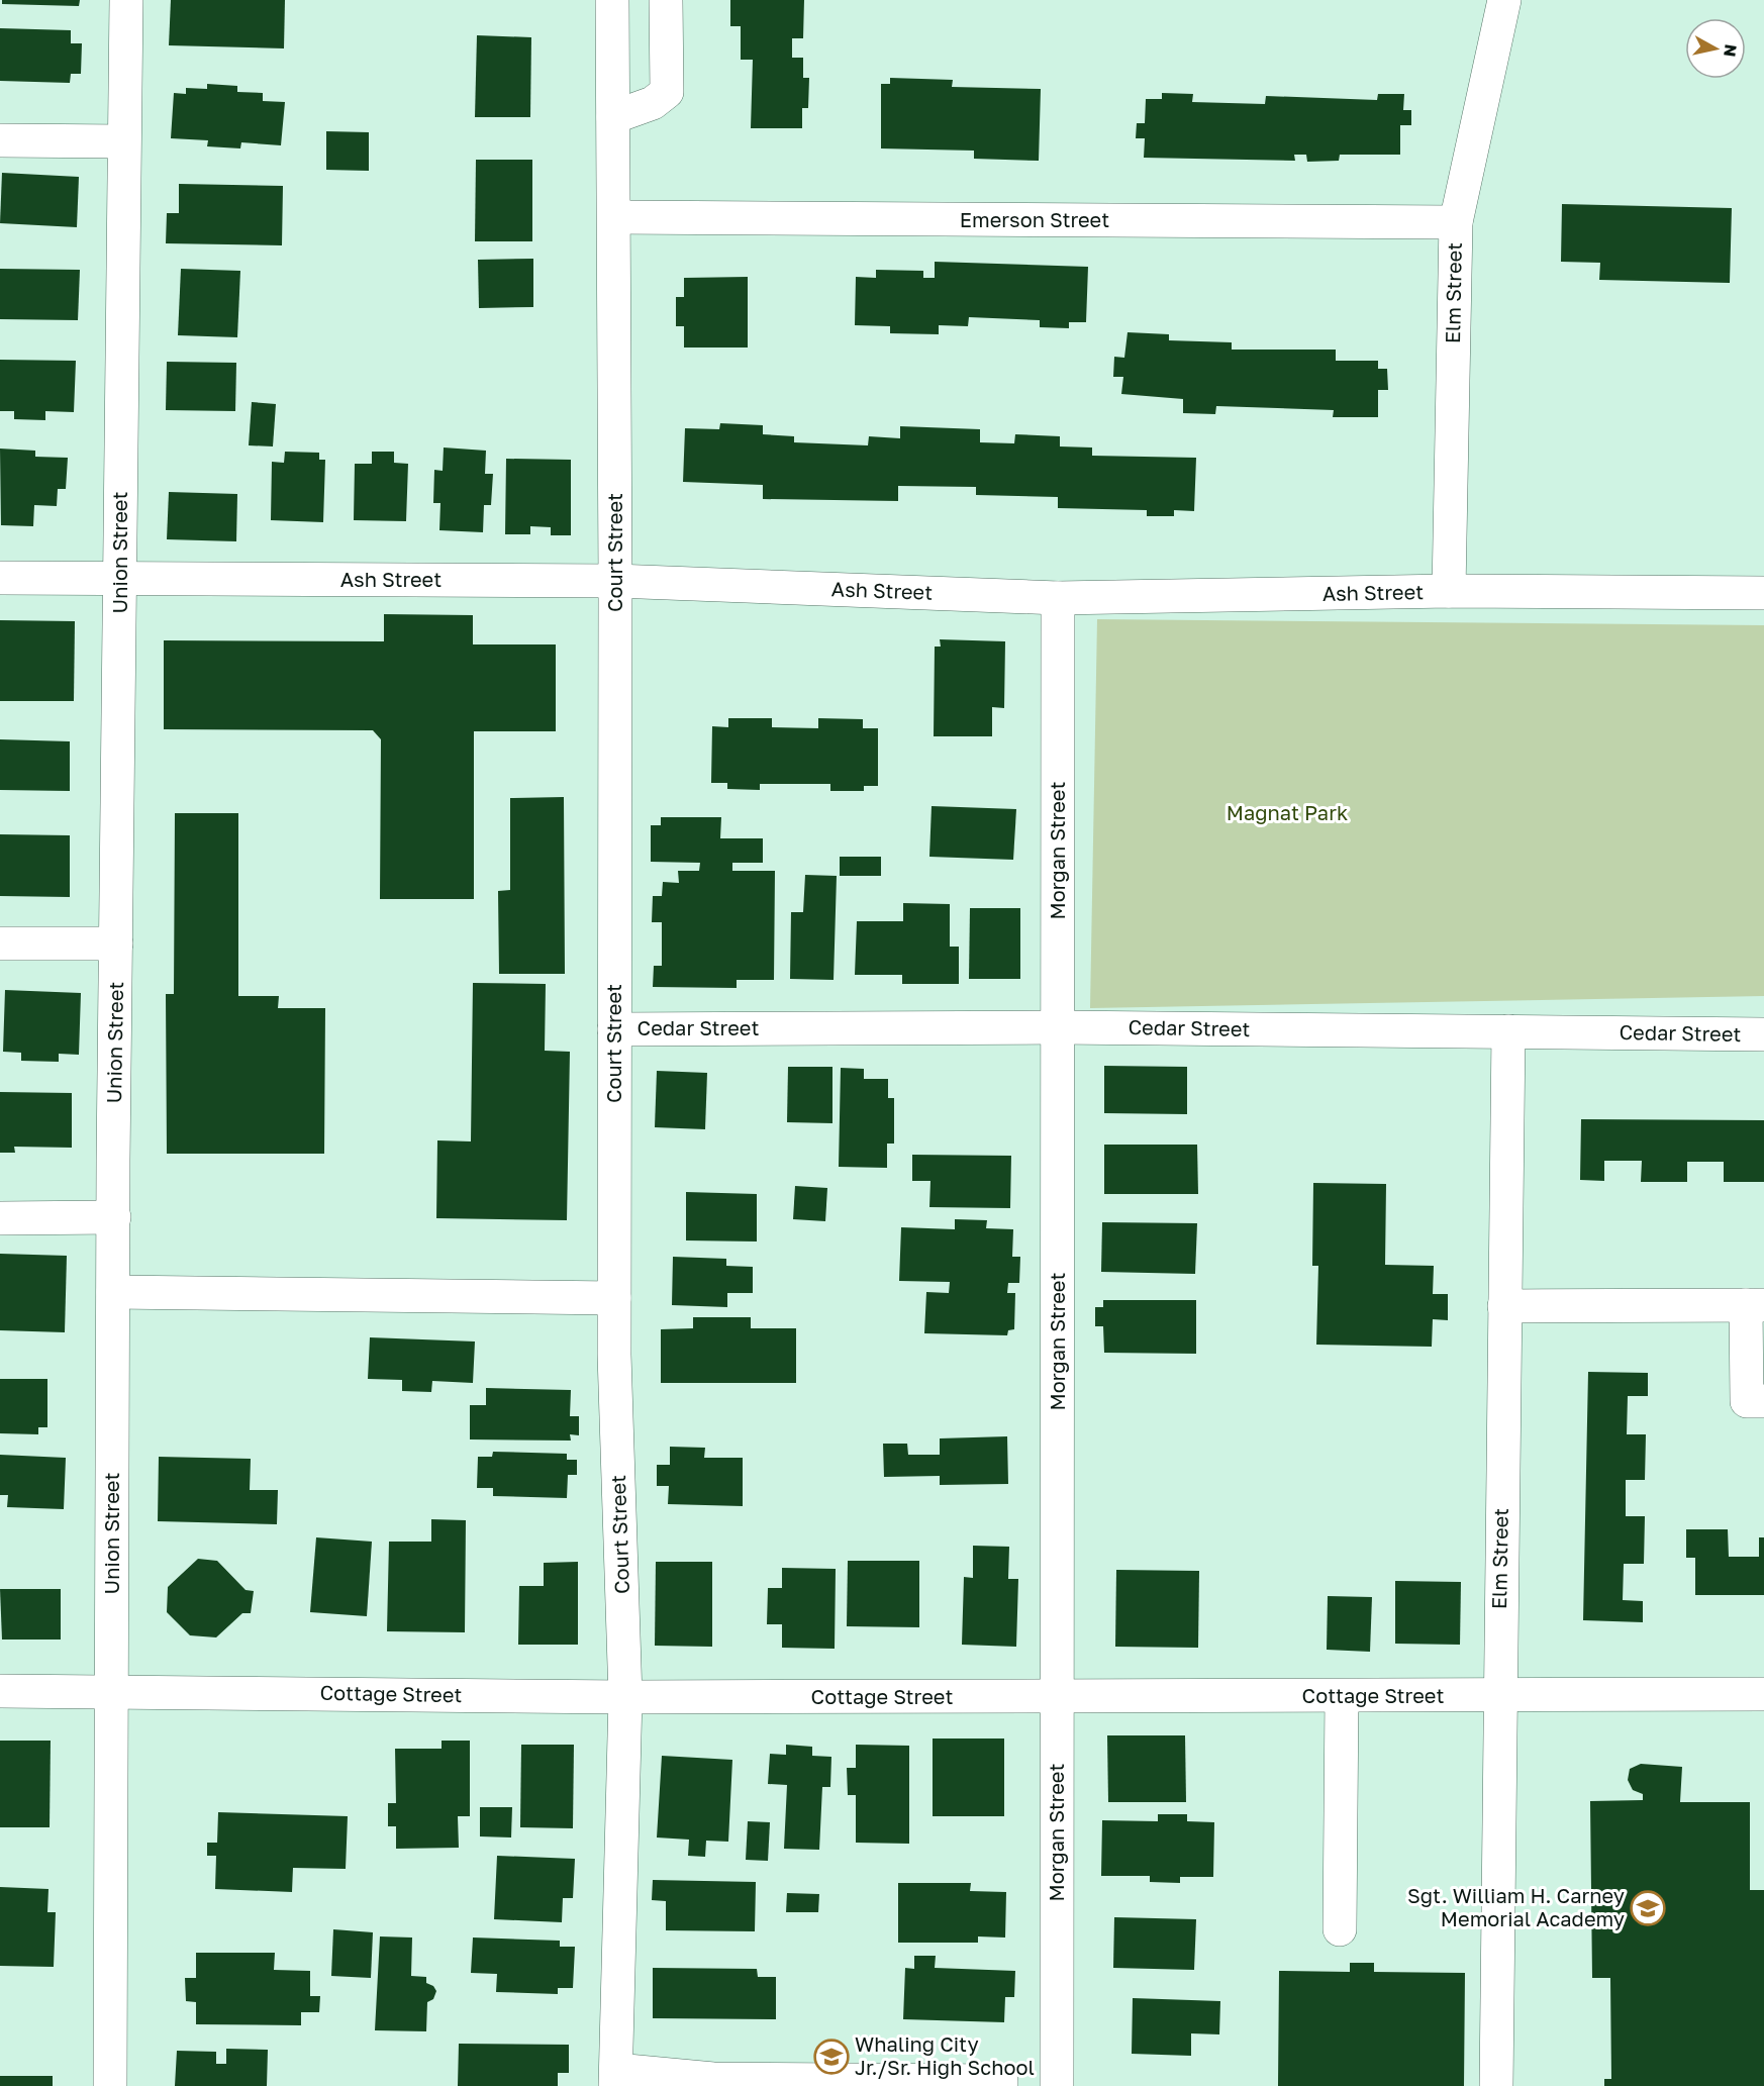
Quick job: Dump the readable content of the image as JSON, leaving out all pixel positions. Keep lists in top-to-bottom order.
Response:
{
  "streets": {
    "street": [
      "Emerson Street",
      "Elm Street",
      "Union Street",
      "Court Street",
      "Ash Street",
      "Morgan Street",
      "Cedar Street",
      "Cottage Street"
    ]
  },
  "crossings": [
    ["Emerson Street", "Elm Street"],
    ["Emerson Street", "Court Street"],
    ["Elm Street", "Ash Street"],
    ["Elm Street", "Cedar Street"],
    ["Elm Street", "Cottage Street"],
    ["Union Street", "Ash Street"],
    ["Union Street", "Cottage Street"],
    ["Court Street", "Ash Street"],
    ["Court Street", "Cedar Street"],
    ["Court Street", "Cottage Street"],
    ["Ash Street", "Morgan Street"],
    ["Morgan Street", "Cedar Street"],
    ["Morgan Street", "Cottage Street"]
  ],
  "parks": ["Magnat Park"],
  "places": {
    "school or university": ["Sgt. William H. Carney Memorial Academy", "Whaling City Jr./Sr. High School"]
  },
  "north": "right"
}
